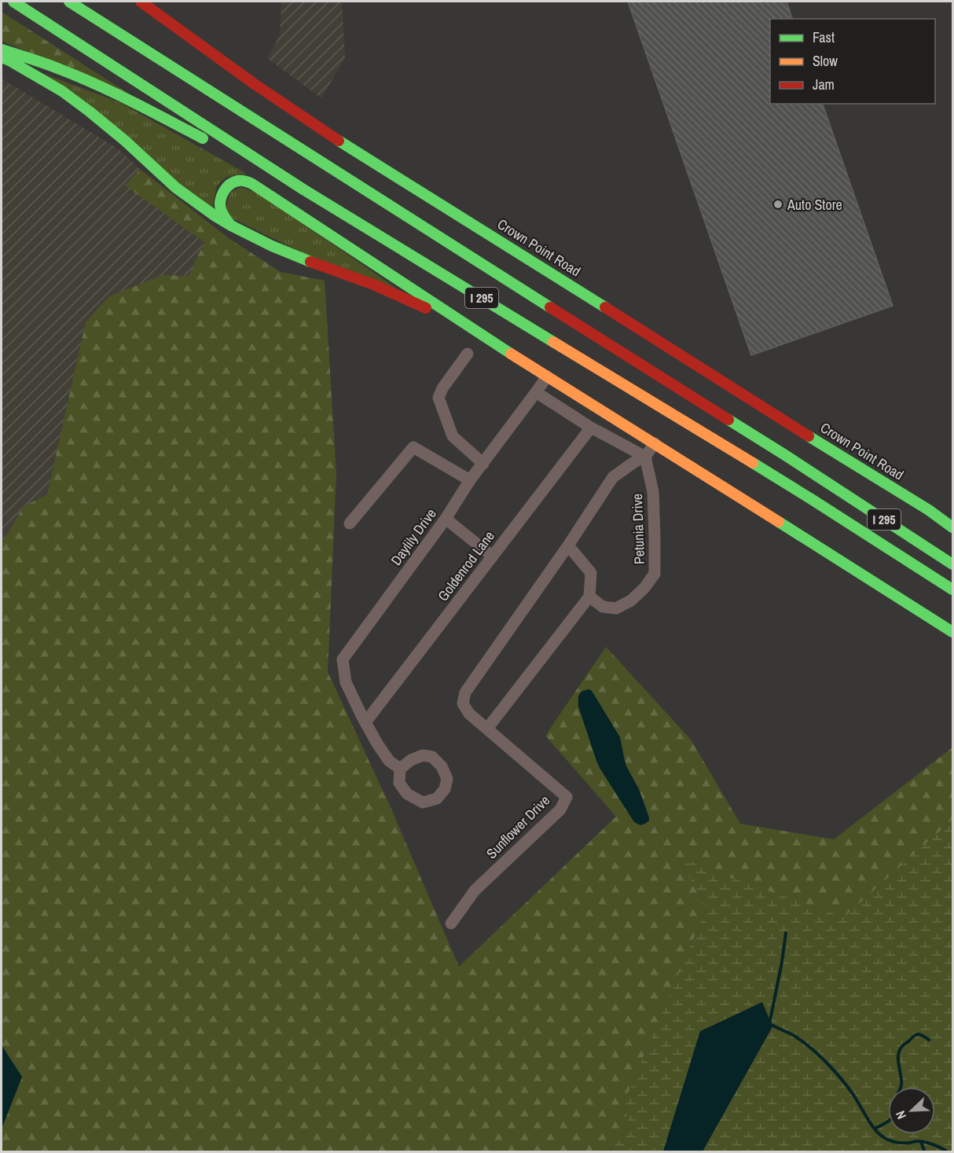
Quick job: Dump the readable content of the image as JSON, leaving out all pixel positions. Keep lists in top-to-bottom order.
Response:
{
  "streets": {
    "main road": ["Crown Point Road", "I 295"],
    "street": [
      "Petunia Drive",
      "Daylily Drive",
      "Goldenrod Lane",
      "Sunflower Drive"
    ]
  },
  "crossings": [
    ["Petunia Drive", "Sunflower Drive"],
    ["Daylily Drive", "Goldenrod Lane"]
  ],
  "places": ["Auto Store"],
  "legend": ["Fast", "Slow", "Jam"],
  "north": "bottom left"
}
